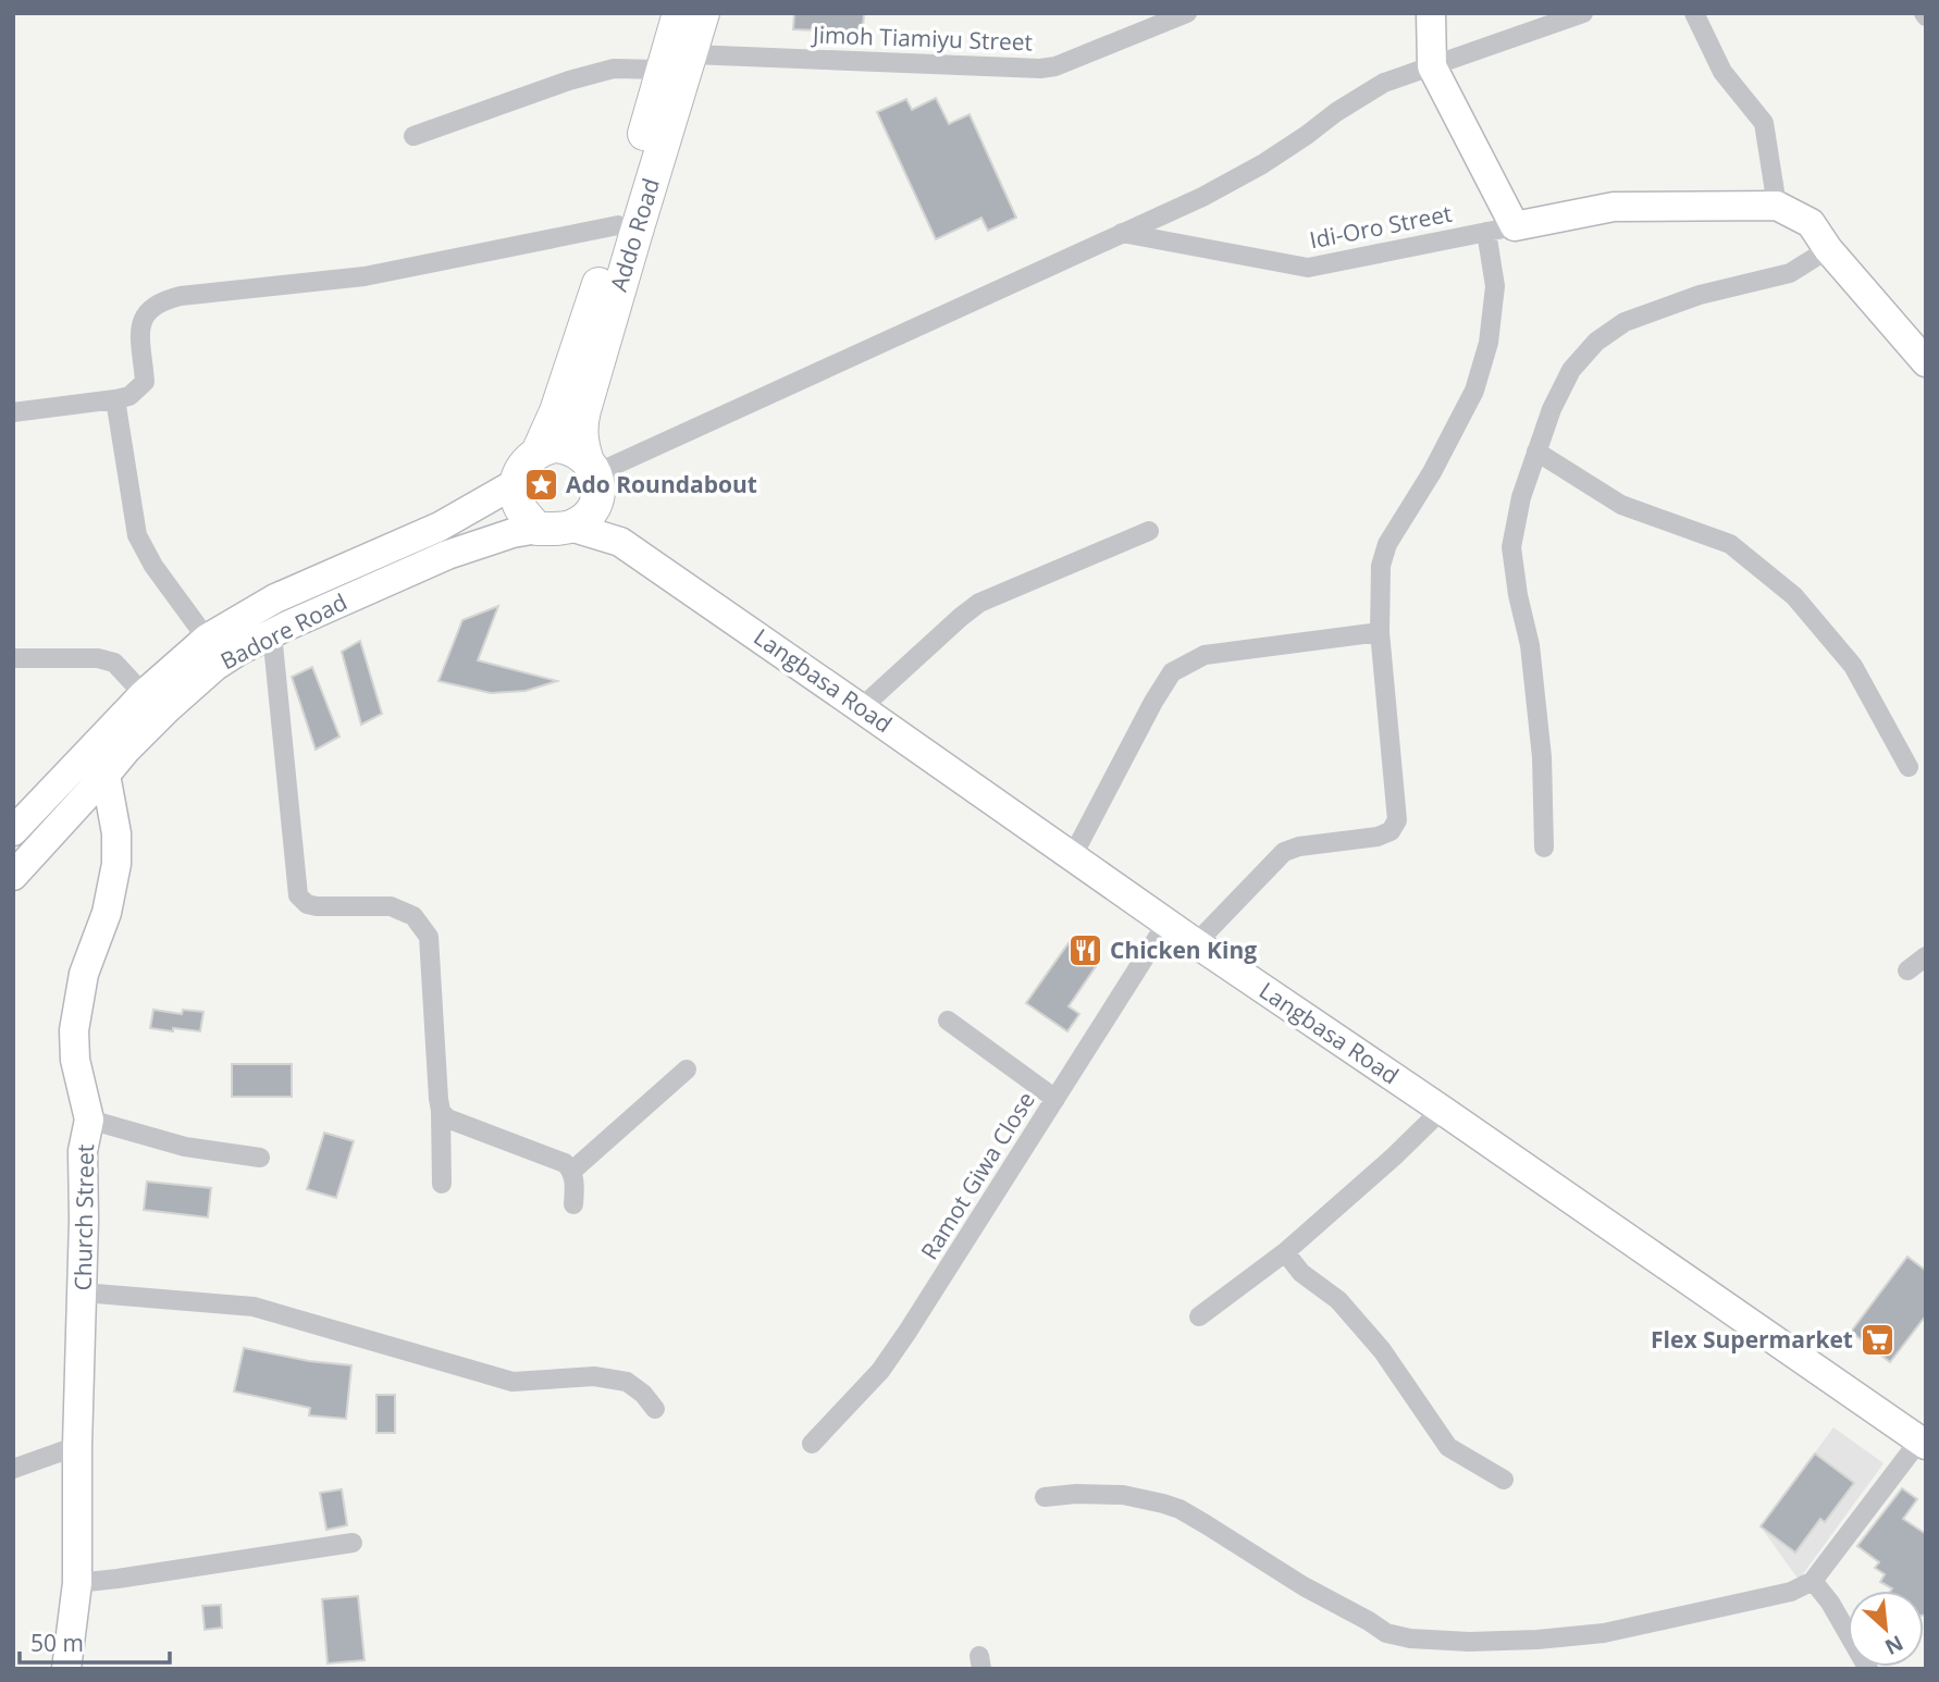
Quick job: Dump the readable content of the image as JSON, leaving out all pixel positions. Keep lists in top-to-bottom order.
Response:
{
  "streets": {
    "main road": ["Addo Road"],
    "street": [
      "Jimoh Tiamiyu Street",
      "Idi-Oro Street",
      "Badore Road",
      "Langbasa Road",
      "Ramot Giwa Close",
      "Church Street"
    ]
  },
  "crossings": [
    ["Jimoh Tiamiyu Street", "Addo Road"],
    ["Addo Road", "Badore Road"],
    ["Badore Road", "Church Street"],
    ["Langbasa Road", "Ramot Giwa Close"]
  ],
  "places": {
    "place": ["Ado Roundabout"],
    "restaurant": ["Chicken King"],
    "supermarket": ["Flex Supermarket"]
  },
  "scale_bar": "50 m",
  "north": "bottom right"
}
